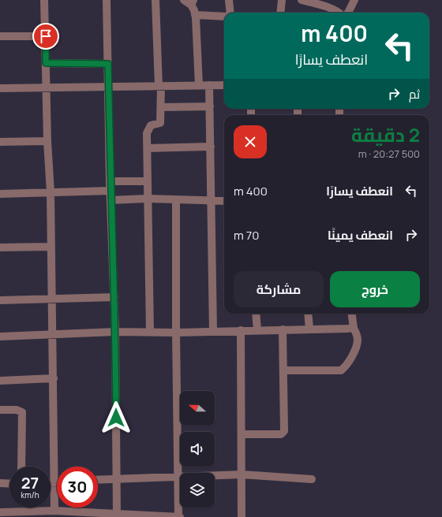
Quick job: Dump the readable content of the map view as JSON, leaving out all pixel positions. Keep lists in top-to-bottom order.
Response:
{
  "north": "left",
  "page": {
    "turn": ["400 m", "انعطف يسارًا"],
    "then": "ثم",
    "heading": ["2 دقيقة", "500 m · 20:27"],
    "list": [
      {
        "name": "انعطف يسارًا",
        "value": "400 m"
      },
      {
        "name": "انعطف يمينًا",
        "value": "70 m"
      }
    ],
    "buttons": ["خروج", "مشاركة"],
    "speed": "27 km/h",
    "limit": "30"
  }
}
